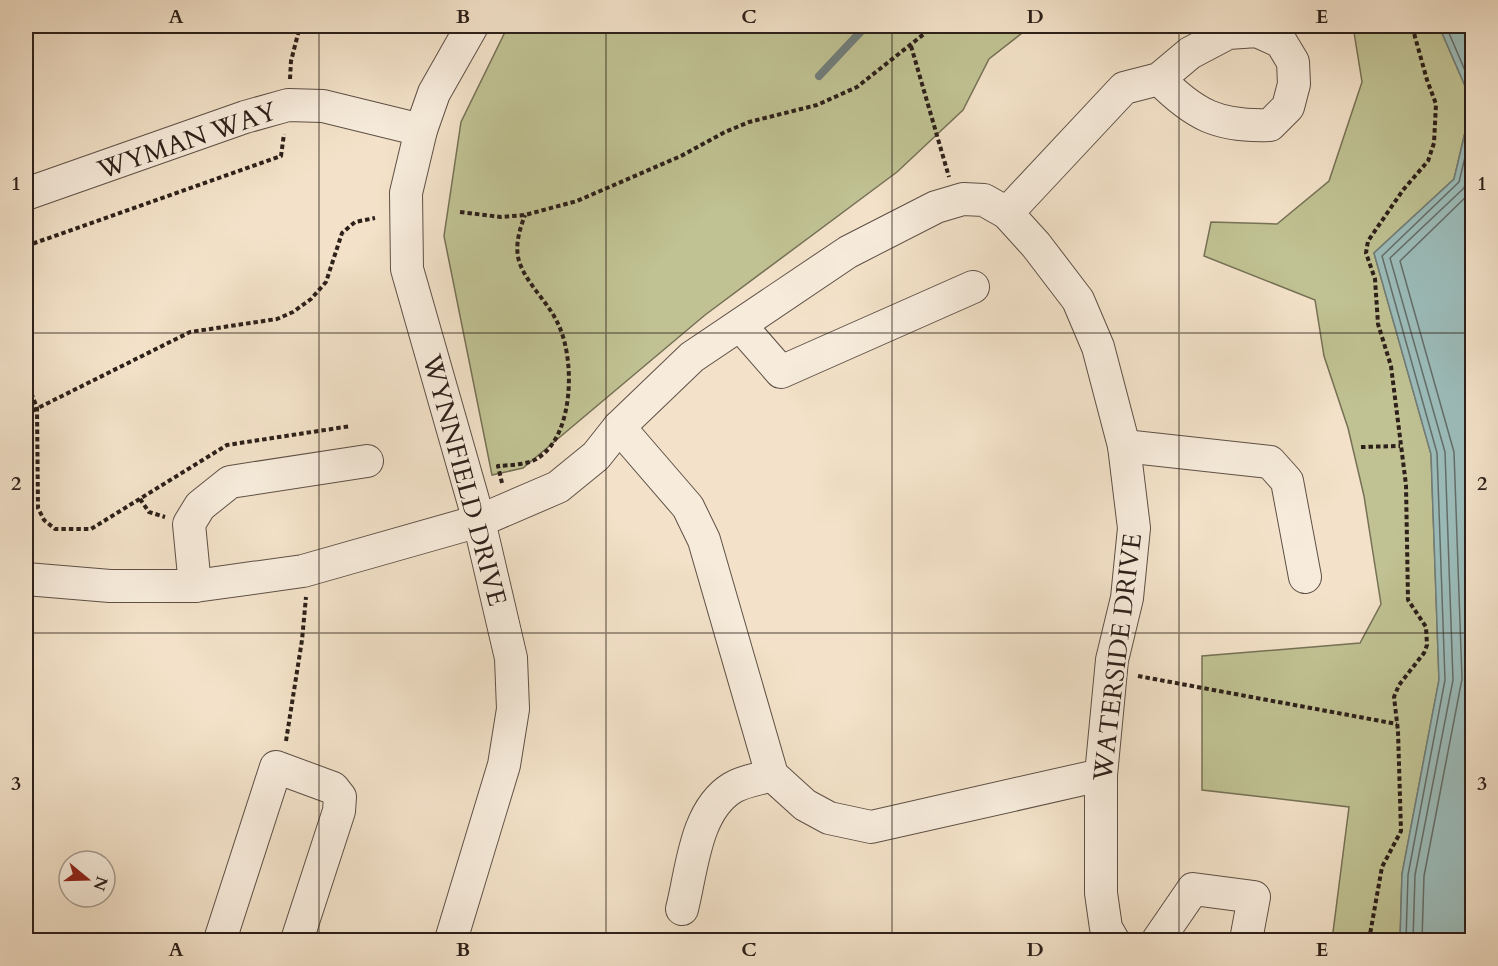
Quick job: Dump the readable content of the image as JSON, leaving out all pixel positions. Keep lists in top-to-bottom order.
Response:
{
  "streets": {
    "street": ["WYMAN WAY", "WYNNFIELD DRIVE", "WATERSIDE DRIVE"]
  },
  "crossings": [
    ["WYMAN WAY", "WYNNFIELD DRIVE"],
    ["WYNNFIELD DRIVE", "WATERSIDE DRIVE"]
  ],
  "north": "right",
  "grid": {
    "columns": [
      "A",
      "B",
      "C",
      "D",
      "E"
    ],
    "rows": ["1", "2", "3"]
  }
}
